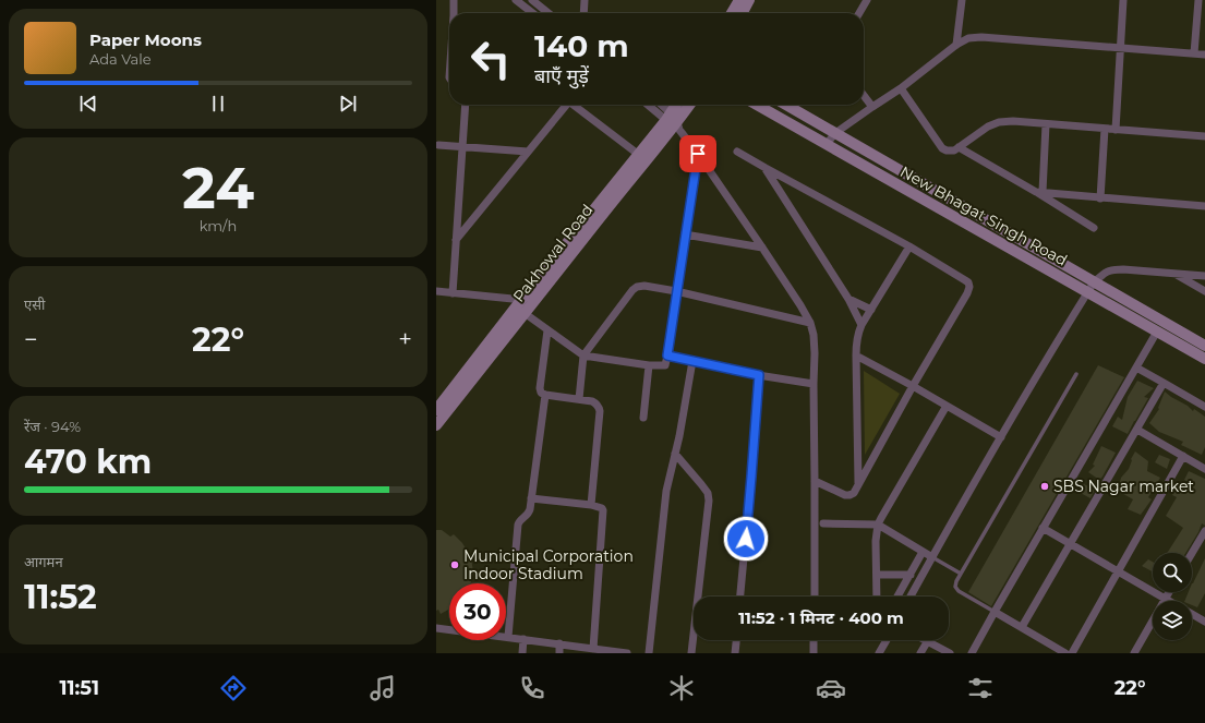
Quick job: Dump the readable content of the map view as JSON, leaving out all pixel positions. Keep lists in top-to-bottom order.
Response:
{
  "streets": {
    "street": ["New Bhagat Singh Road", "Pakhowal Road"]
  },
  "places": ["SBS Nagar market", "Municipal Corporation Indoor Stadium"],
  "page": {
    "turn": ["140 m", "बाएँ मुड़ें"],
    "song": ["Paper Moons", "Ada Vale"],
    "tile": [
      ["24", "km/h"],
      "एसी",
      ["रेंज · 94%", "470 km"],
      ["आगमन", "11:52"]
    ],
    "heat": ["−", "22°", "+"],
    "limit": "30",
    "trip": "11:52 · 1 मिनट · 400 m",
    "tabs": ["11:51", "22°"]
  }
}
